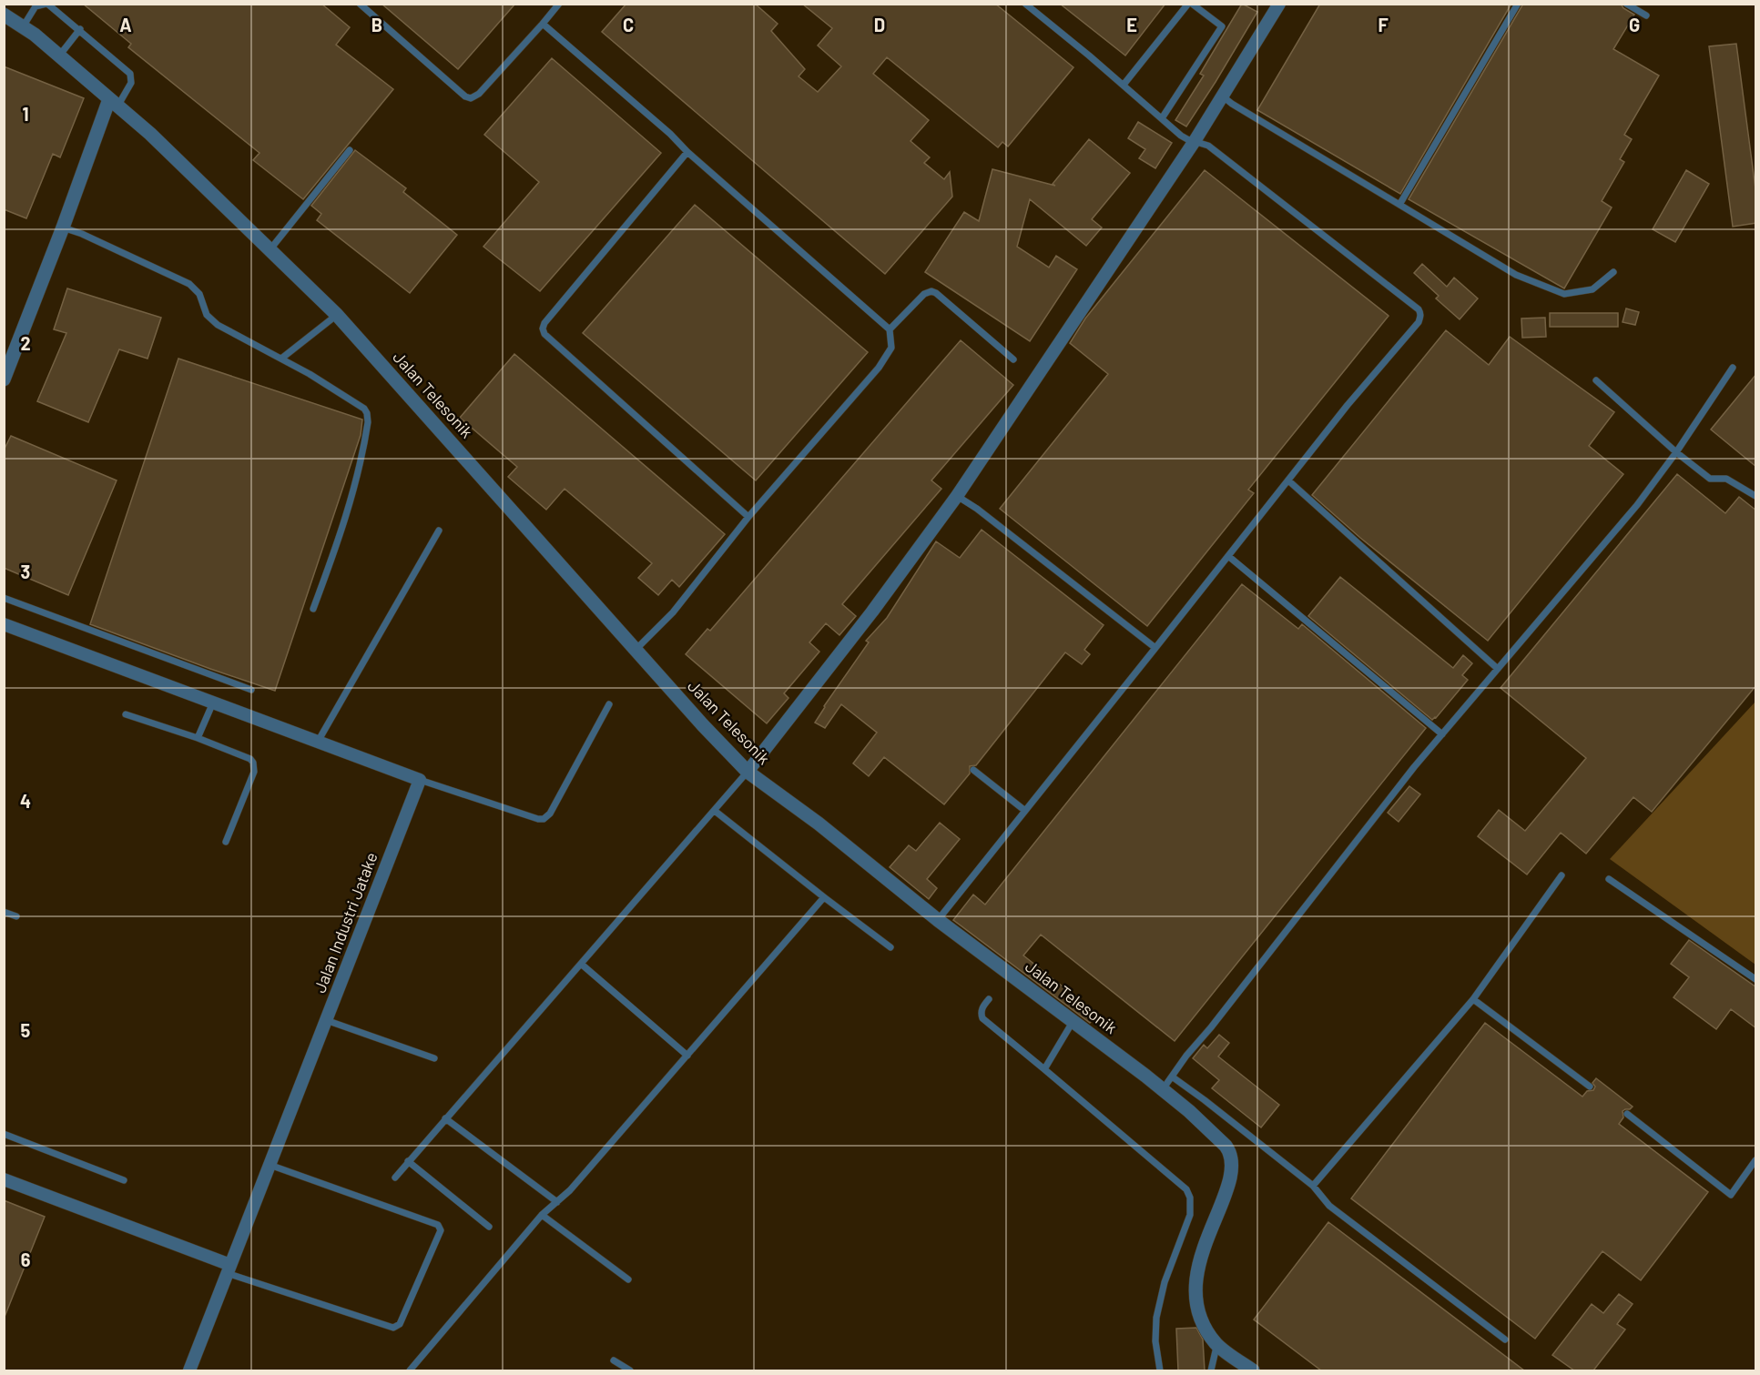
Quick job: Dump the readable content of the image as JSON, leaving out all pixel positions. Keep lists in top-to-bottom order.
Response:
{
  "streets": {
    "street": ["Jalan Telesonik", "Jalan Industri Jatake"]
  },
  "grid": {
    "columns": [
      "A",
      "B",
      "C",
      "D",
      "E",
      "F",
      "G"
    ],
    "rows": [
      "1",
      "2",
      "3",
      "4",
      "5",
      "6"
    ]
  }
}
